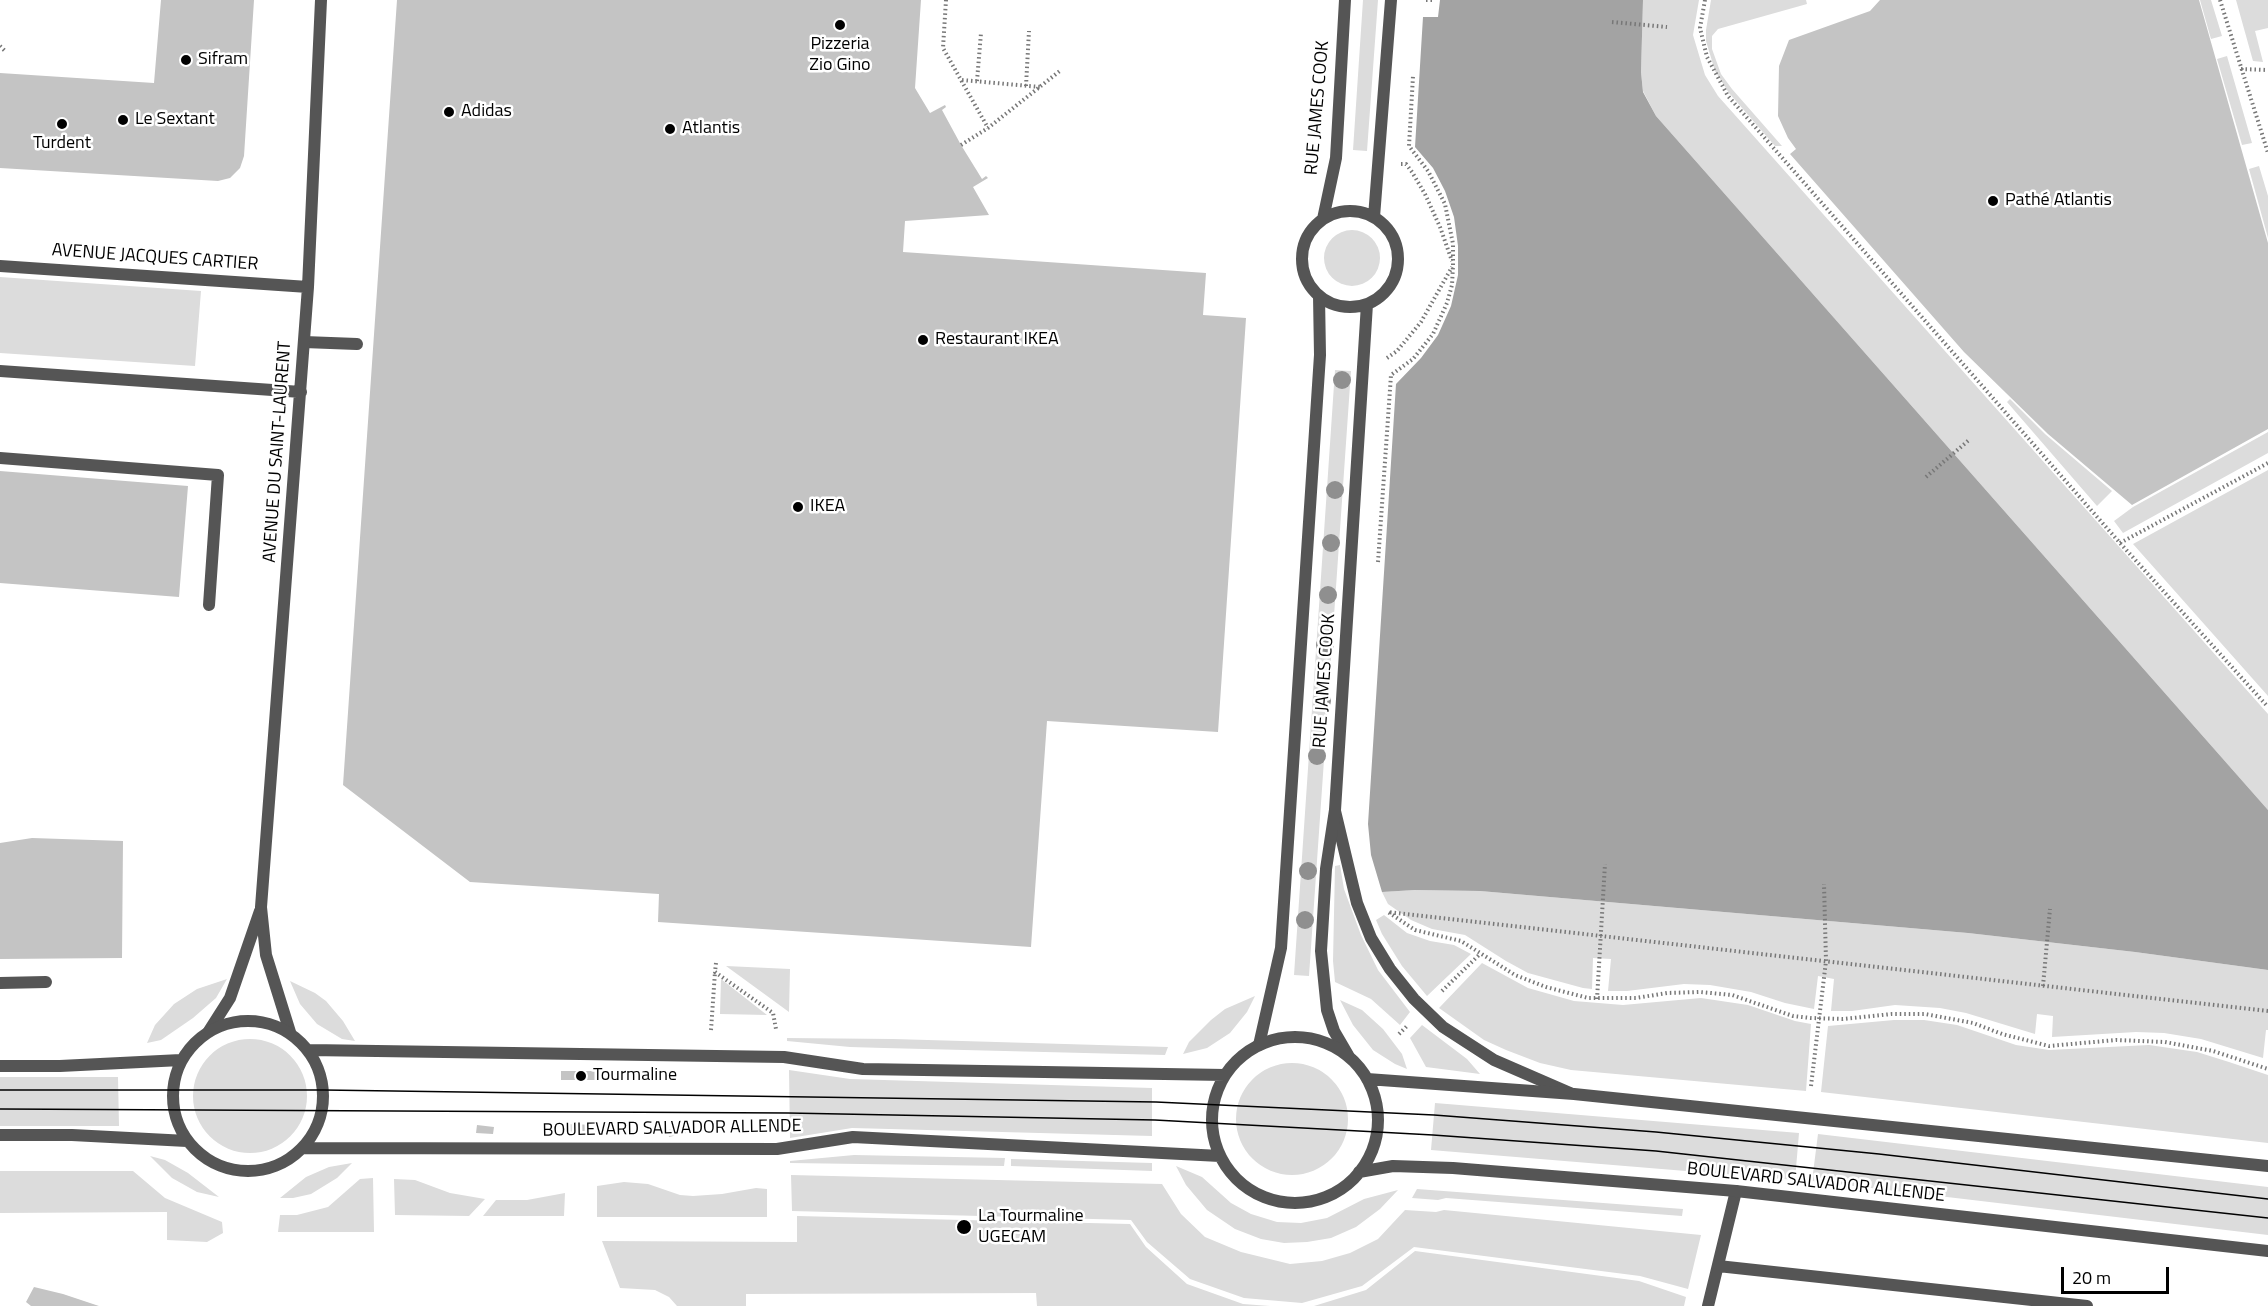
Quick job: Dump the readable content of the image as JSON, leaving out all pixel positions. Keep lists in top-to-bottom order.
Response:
{
  "streets": {
    "street": [
      "RUE JAMES COOK",
      "AVENUE JACQUES CARTIER",
      "AVENUE DU SAINT-LAURENT",
      "BOULEVARD SALVADOR ALLENDE"
    ]
  },
  "crossings": [
    ["RUE JAMES COOK", "BOULEVARD SALVADOR ALLENDE"],
    ["AVENUE JACQUES CARTIER", "AVENUE DU SAINT-LAURENT"],
    ["AVENUE DU SAINT-LAURENT", "BOULEVARD SALVADOR ALLENDE"]
  ],
  "places": [
    "Pizzeria Zio Gino",
    "Sifram",
    "Adidas",
    "Le Sextant",
    "Turdent",
    "Atlantis",
    "Pathé Atlantis",
    "Restaurant IKEA",
    "IKEA",
    "Tourmaline",
    "La Tourmaline UGECAM"
  ],
  "scale_bar": "20 m"
}
